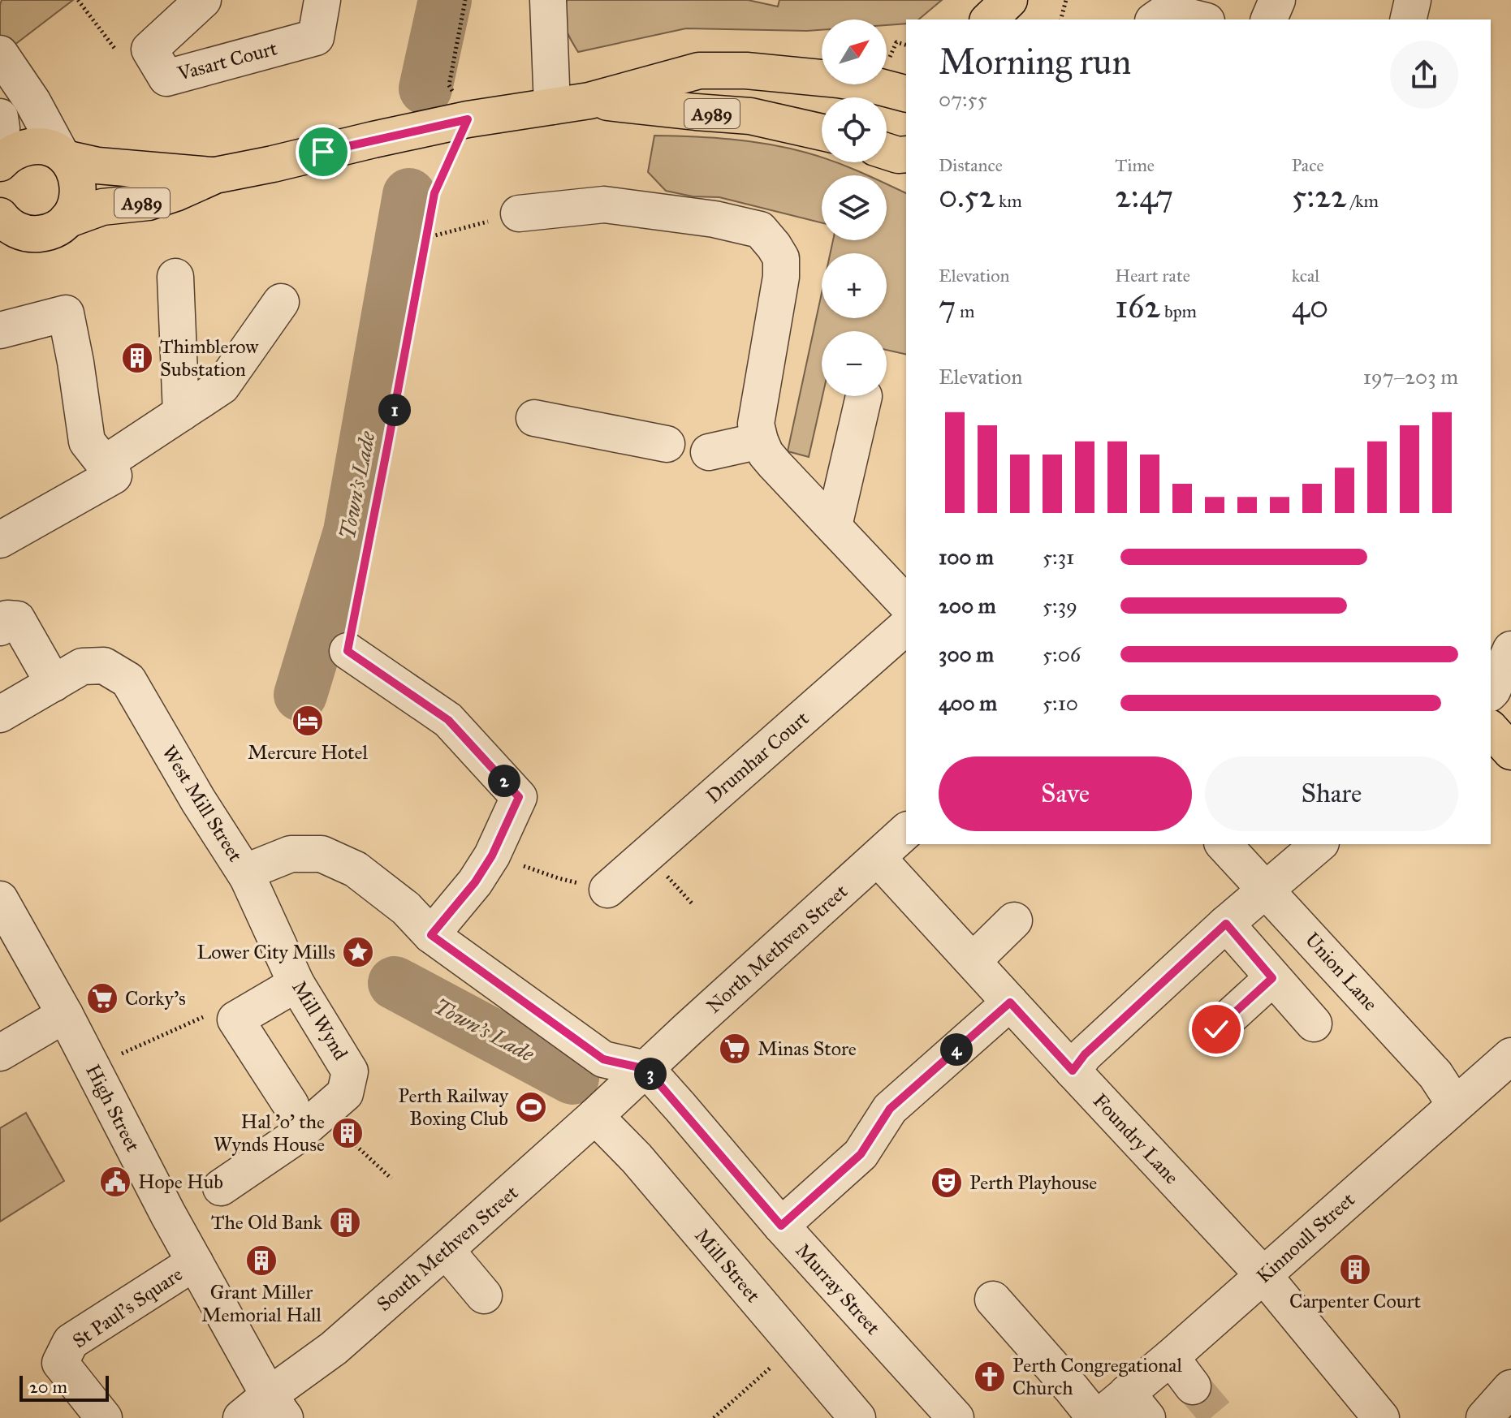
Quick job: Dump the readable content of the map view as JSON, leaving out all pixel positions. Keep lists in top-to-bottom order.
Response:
{
  "streets": {
    "main road": ["A989"],
    "street": [
      "Vasart Court",
      "Drumhar Court",
      "West Mill Street",
      "North Methven Street",
      "Union Lane",
      "Mill Wynd",
      "High Street",
      "Foundry Lane",
      "Kinnoull Street",
      "South Methven Street",
      "Mill Street",
      "Murray Street",
      "St Paul's Square"
    ]
  },
  "crossings": [
    ["West Mill Street", "North Methven Street"],
    ["West Mill Street", "Mill Wynd"],
    ["West Mill Street", "South Methven Street"],
    ["West Mill Street", "Murray Street"],
    ["North Methven Street", "Foundry Lane"],
    ["North Methven Street", "South Methven Street"],
    ["North Methven Street", "Murray Street"],
    ["Union Lane", "Kinnoull Street"],
    ["High Street", "South Methven Street"],
    ["High Street", "St Paul's Square"],
    ["Foundry Lane", "Kinnoull Street"],
    ["South Methven Street", "Mill Street"],
    ["South Methven Street", "Murray Street"]
  ],
  "water": ["Town's Lade"],
  "places": {
    "building": [
      "Thimblerow Substation",
      "Hal 'o' the Wynds House",
      "The Old Bank",
      "Grant Miller Memorial Hall",
      "Carpenter Court"
    ],
    "hotel": ["Mercure Hotel"],
    "place": ["Lower City Mills"],
    "supermarket": ["Corky's", "Minas Store"],
    "sports": ["Perth Railway Boxing Club"],
    "public building": ["Hope Hub"],
    "theatre": ["Perth Playhouse"],
    "church": ["Perth Congregational Church"]
  },
  "scale_bar": "20 m",
  "north": "top right",
  "page": {
    "map_buttons": ["+", "−"],
    "heading": ["Morning run", "07:55"],
    "stats": [
      ["Distance", "0.52 km"],
      ["Time", "2:47"],
      ["Pace", "5:22 /km"],
      ["Elevation", "7 m"],
      ["Heart rate", "162 bpm"],
      ["kcal", "40"]
    ],
    "chart": ["Elevation", "197–203 m"],
    "pins": [
      "1",
      "2",
      "4",
      "3"
    ],
    "list": [
      {
        "name": "100 m",
        "note": "5:31"
      },
      {
        "name": "200 m",
        "note": "5:39"
      },
      {
        "name": "300 m",
        "note": "5:06"
      },
      {
        "name": "400 m",
        "note": "5:10"
      }
    ],
    "buttons": ["Save", "Share"],
    "scale": "20 m"
  }
}
